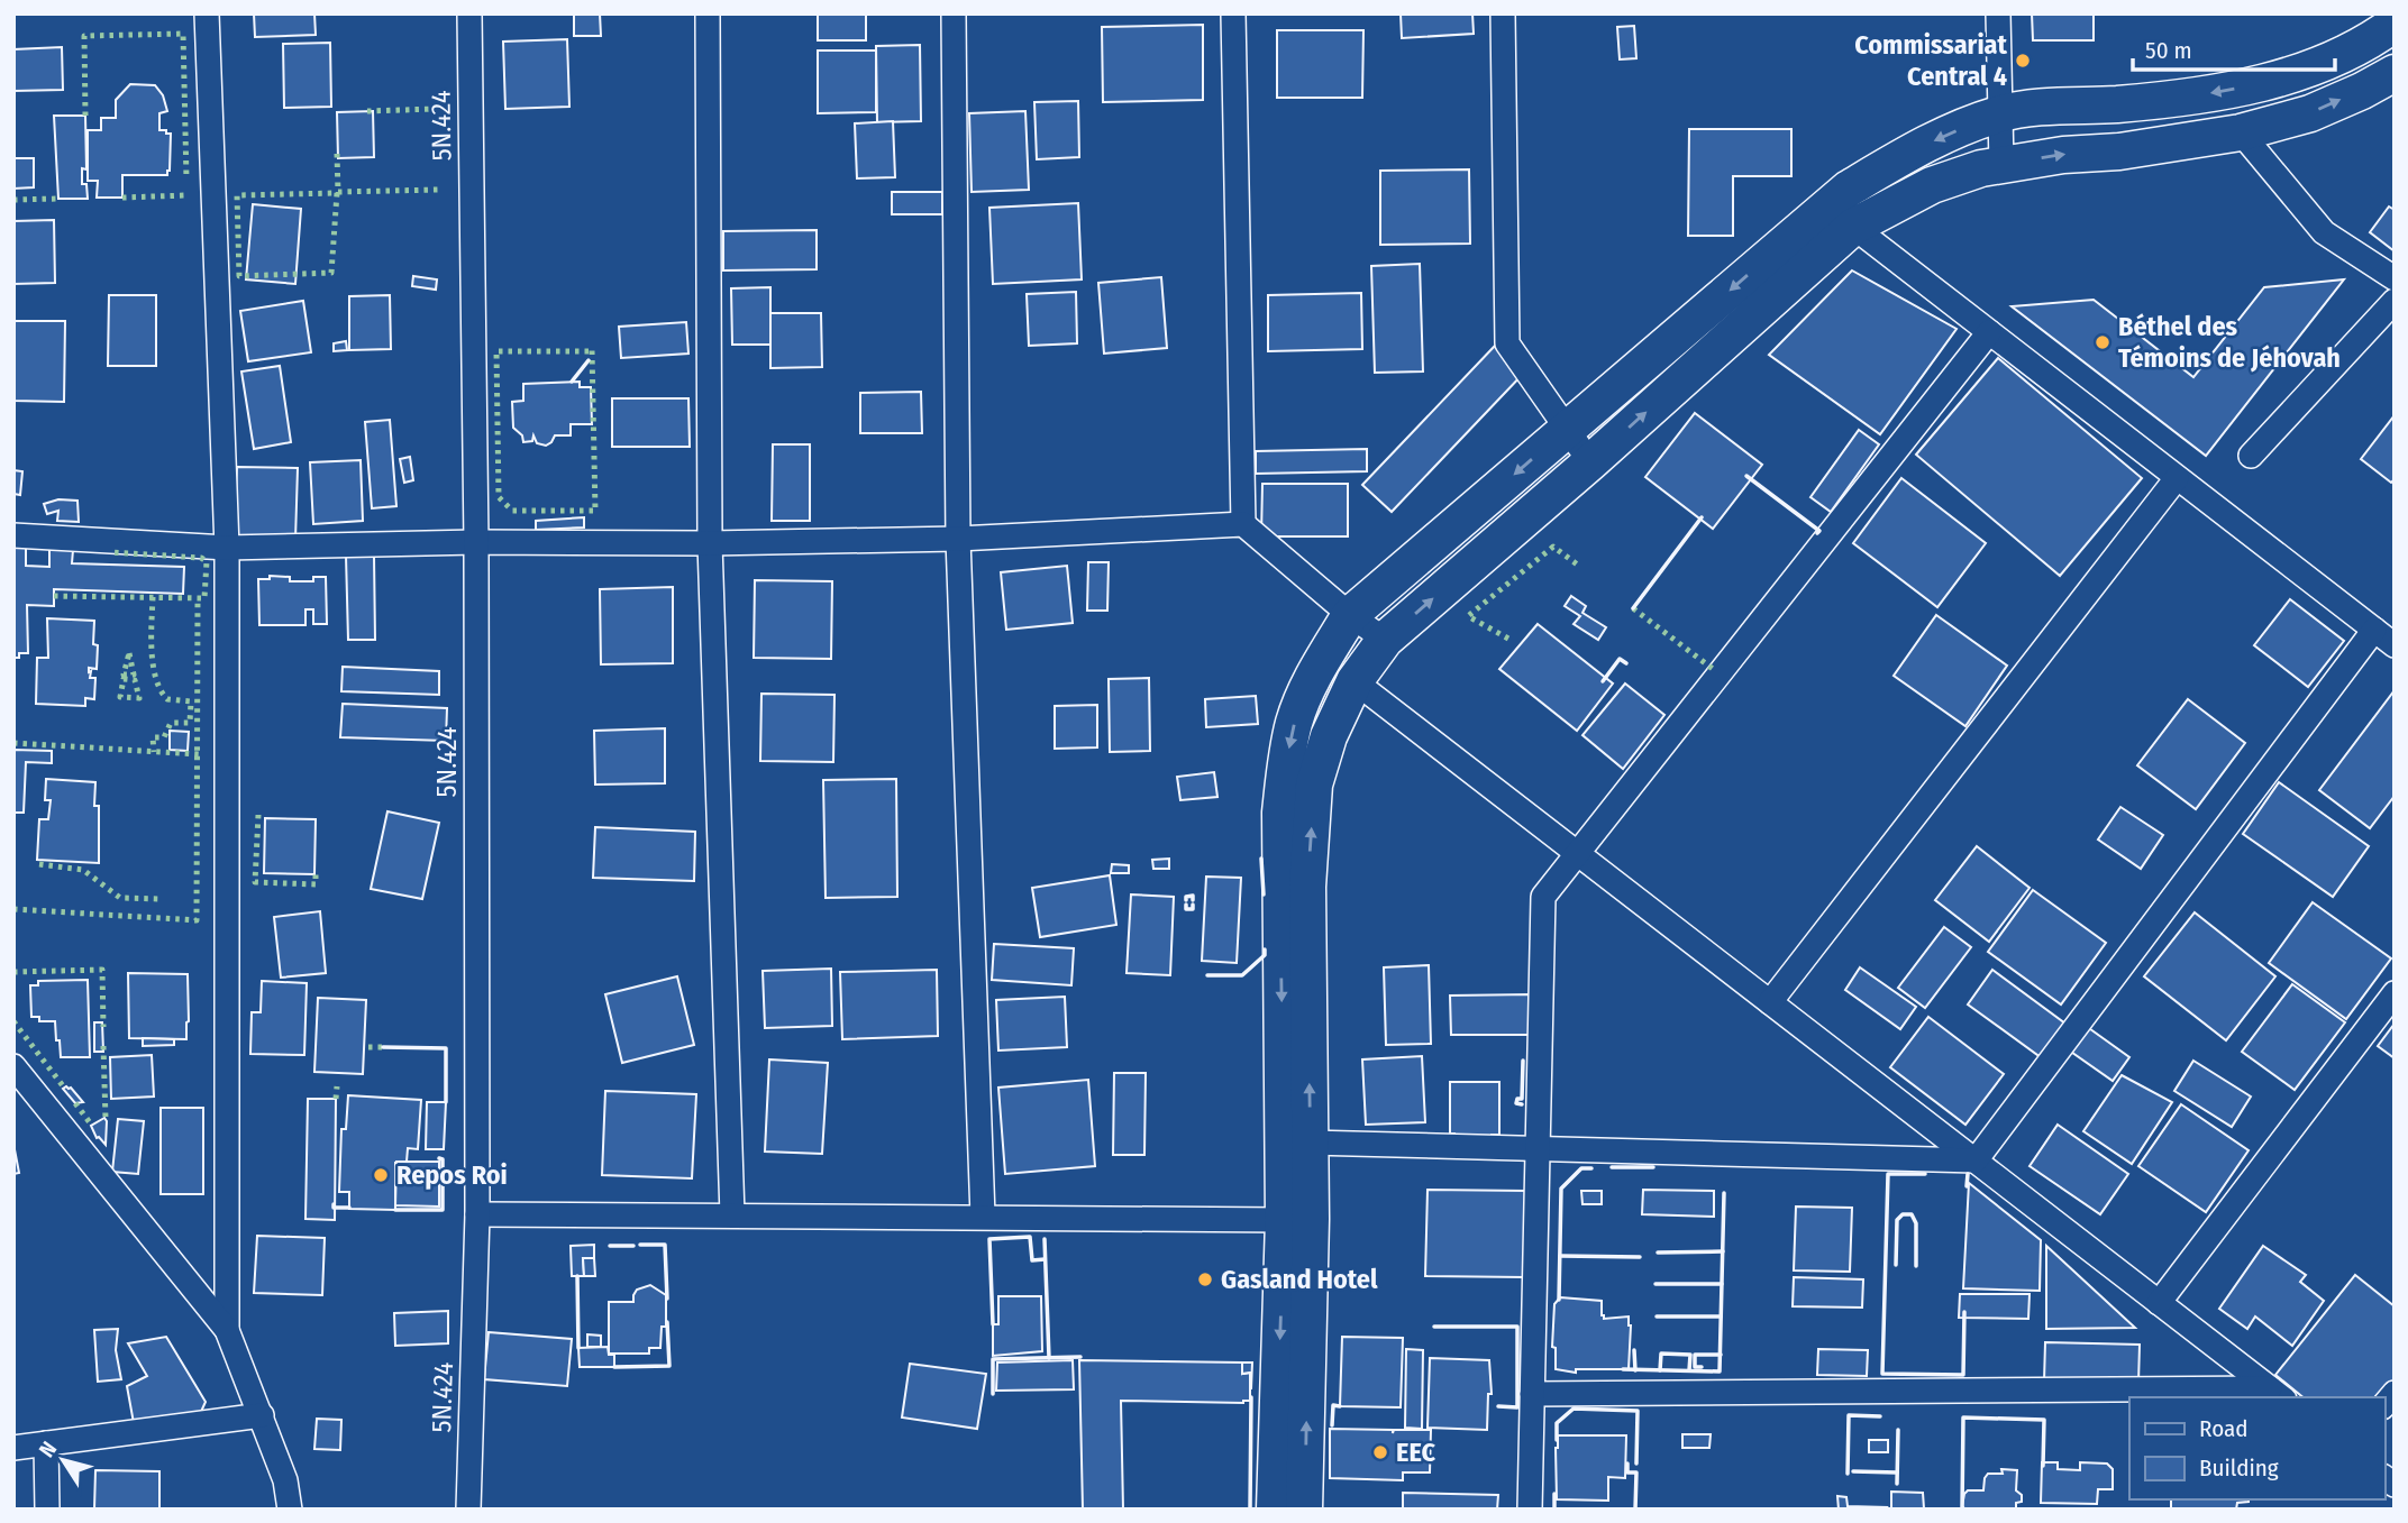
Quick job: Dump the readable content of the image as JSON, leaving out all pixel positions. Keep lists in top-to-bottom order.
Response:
{
  "streets": {
    "street": ["5N.424"]
  },
  "places": [
    "Commissariat Central 4",
    "Béthel des Témoins de Jéhovah",
    "Repos Roi",
    "Gasland Hotel",
    "EEC"
  ],
  "legend": ["Road", "Building"],
  "scale_bar": "50 m",
  "north": "top left"
}
